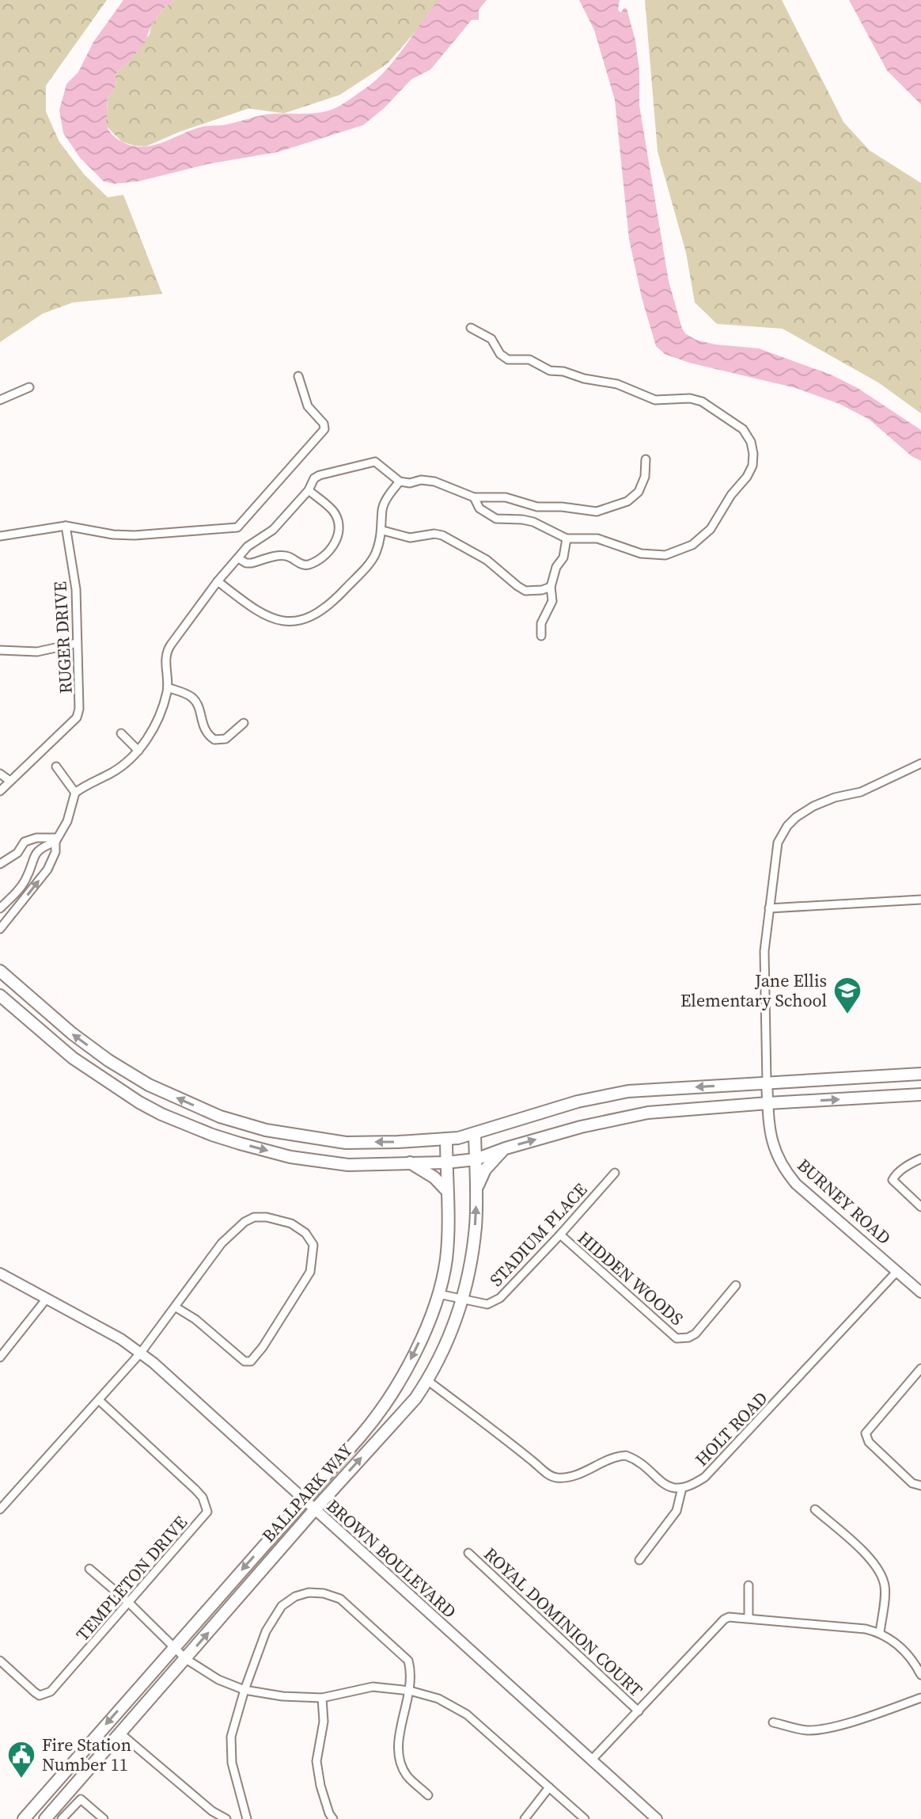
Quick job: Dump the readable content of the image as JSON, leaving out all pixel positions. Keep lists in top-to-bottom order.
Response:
{
  "streets": {
    "main road": ["BALLPARK WAY"],
    "street": [
      "RUGER DRIVE",
      "BURNEY ROAD",
      "STADIUM PLACE",
      "HIDDEN WOODS",
      "HOLT ROAD",
      "BROWN BOULEVARD",
      "TEMPLETON DRIVE",
      "ROYAL DOMINION COURT"
    ]
  },
  "crossings": [
    ["BURNEY ROAD", "HOLT ROAD"],
    ["STADIUM PLACE", "HIDDEN WOODS"],
    ["STADIUM PLACE", "BALLPARK WAY"],
    ["BALLPARK WAY", "BROWN BOULEVARD"]
  ],
  "places": {
    "school or university": ["Jane Ellis Elementary School"],
    "public building": ["Fire Station Number 11"]
  }
}
